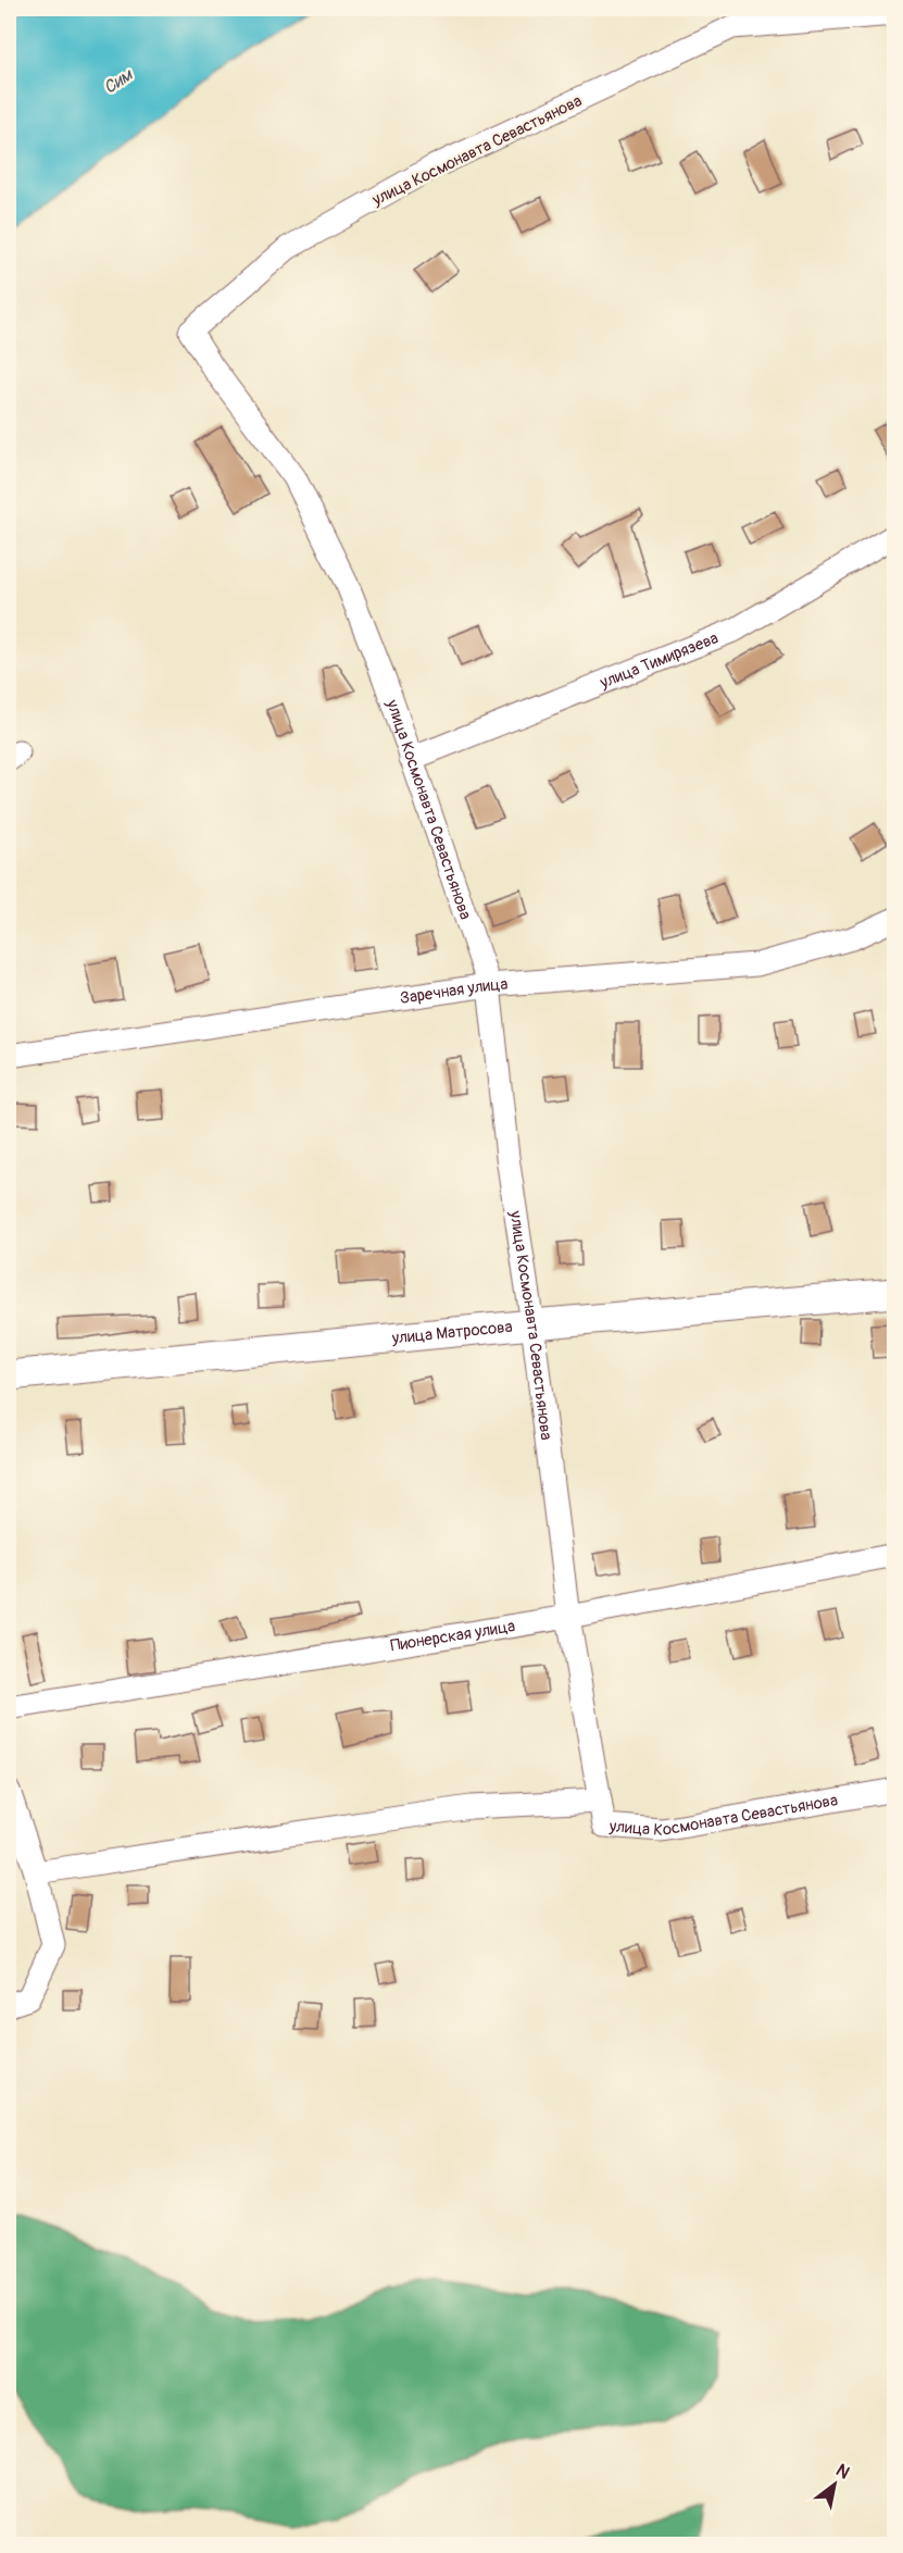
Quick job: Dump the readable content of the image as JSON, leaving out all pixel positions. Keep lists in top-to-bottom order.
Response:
{
  "streets": {
    "main road": ["улица Матросова"],
    "street": [
      "улица Космонавта Севастьянова",
      "улица Тимирязева",
      "Заречная улица",
      "Пионерская улица"
    ]
  },
  "crossings": [
    ["улица Космонавта Севастьянова", "улица Тимирязева"],
    ["улица Космонавта Севастьянова", "Заречная улица"],
    ["улица Космонавта Севастьянова", "улица Матросова"],
    ["улица Космонавта Севастьянова", "Пионерская улица"]
  ],
  "water": ["Сим"],
  "north": "top right"
}
